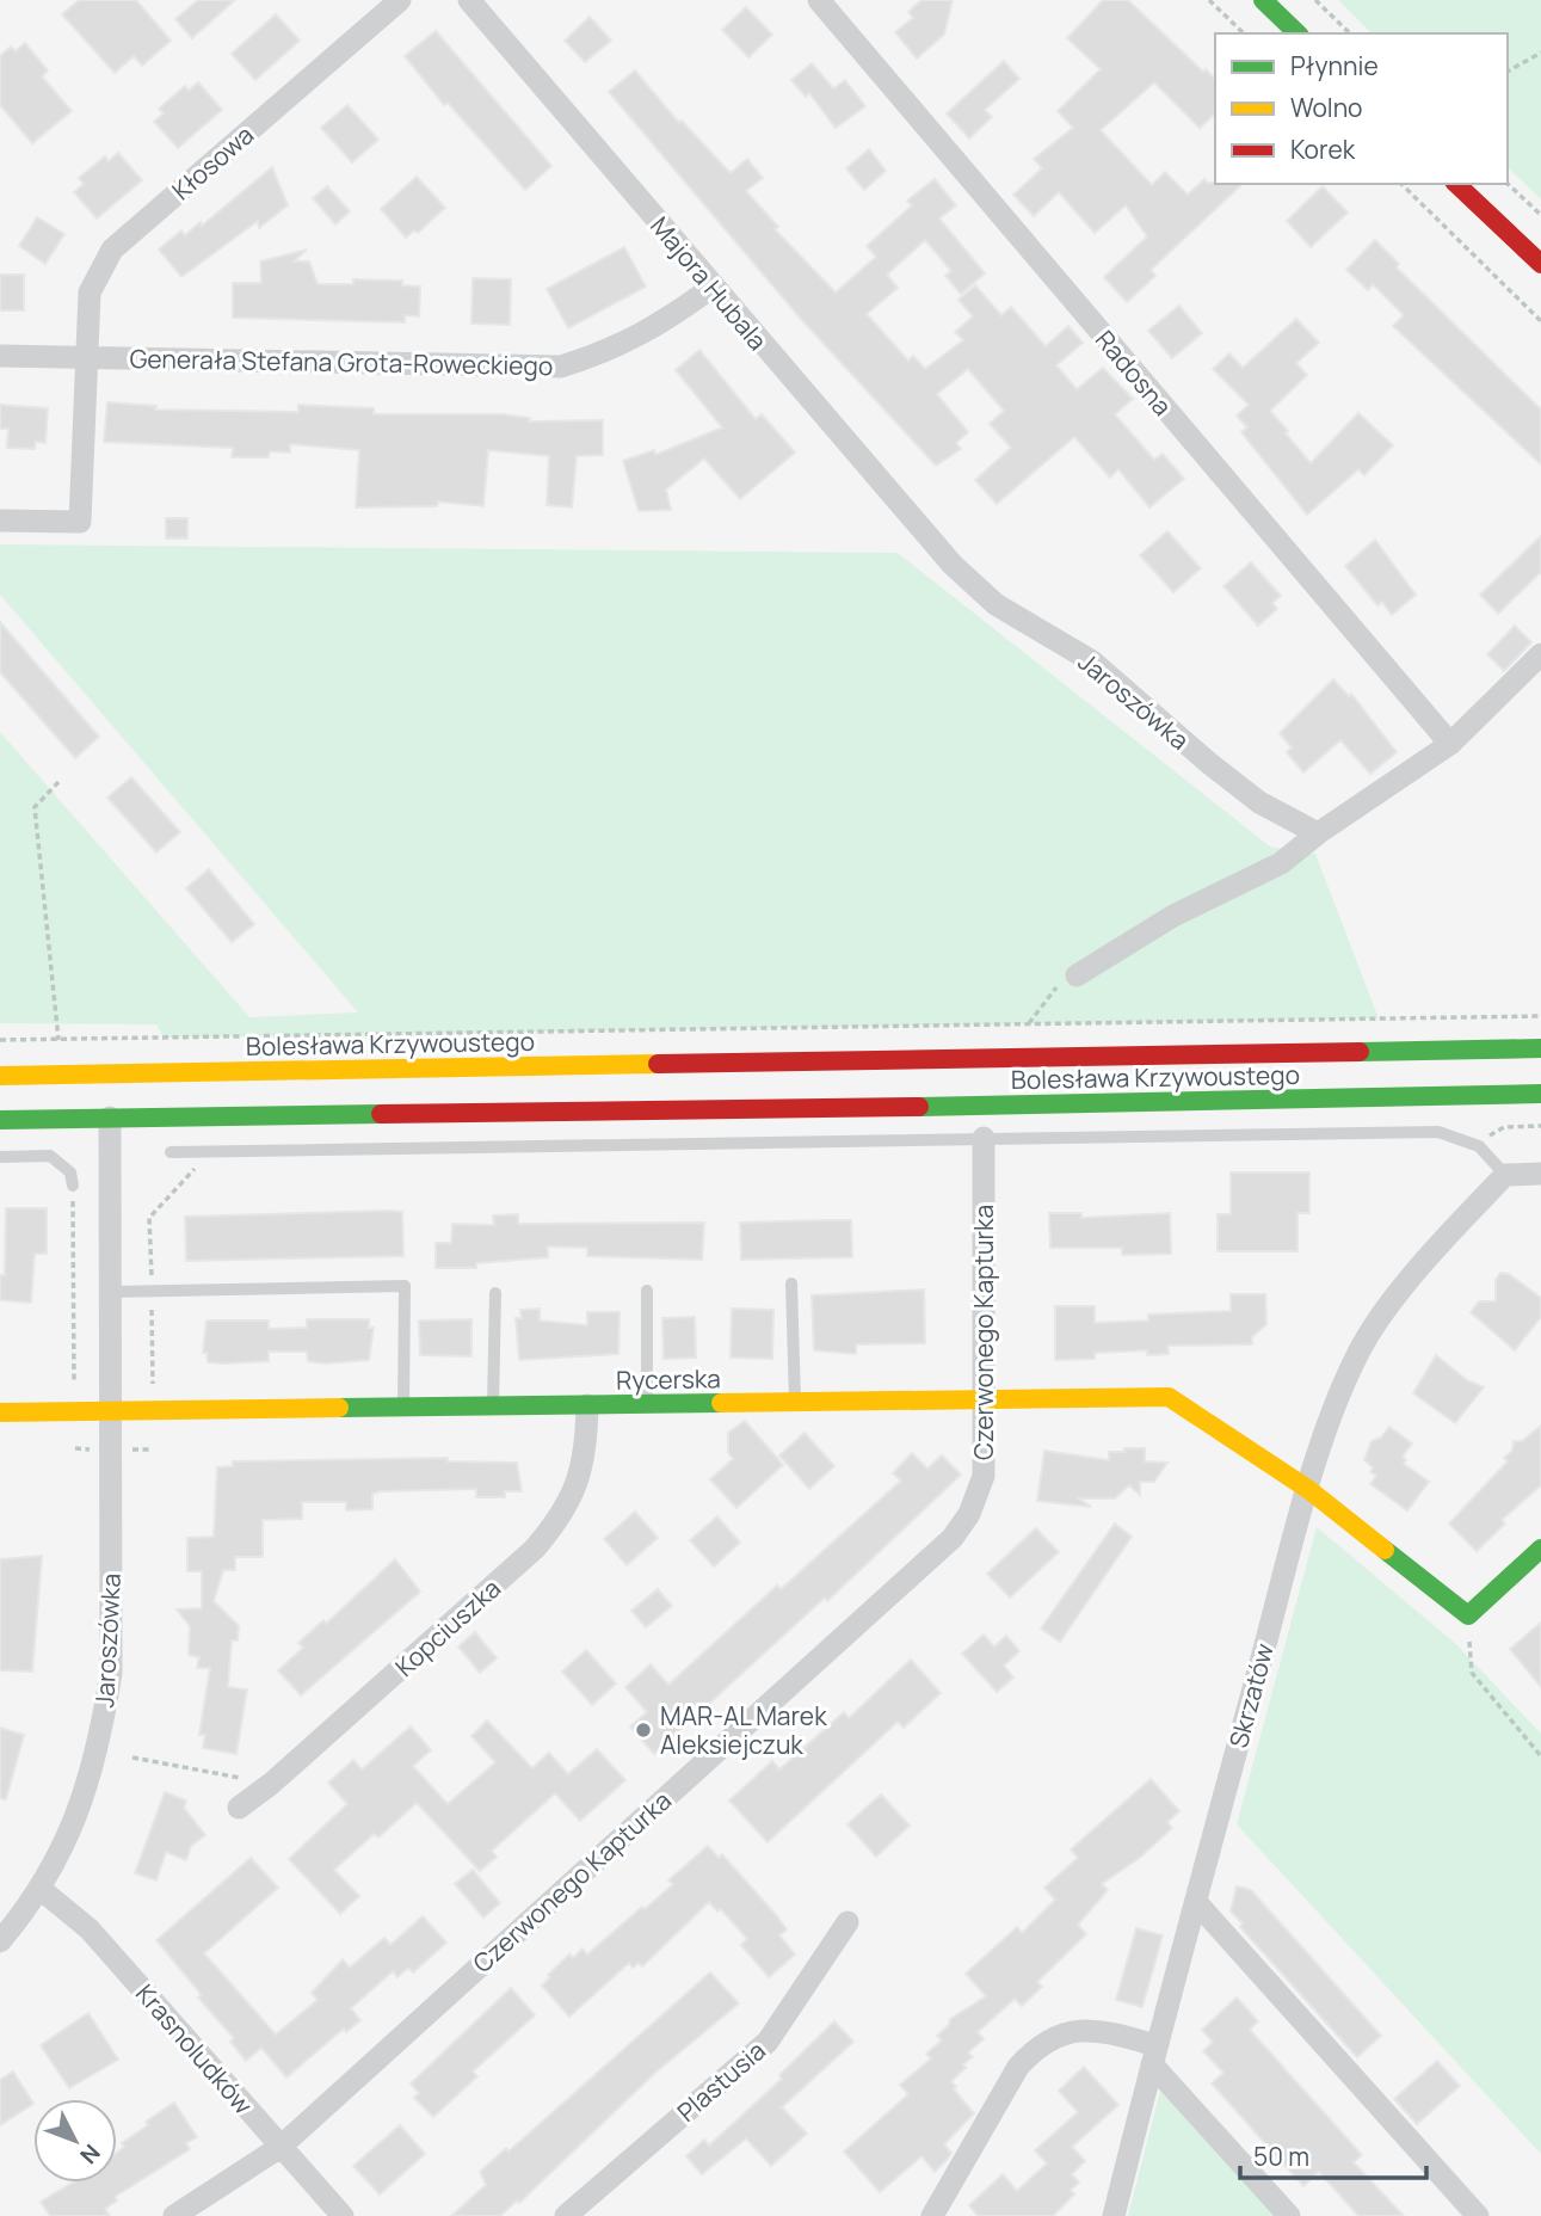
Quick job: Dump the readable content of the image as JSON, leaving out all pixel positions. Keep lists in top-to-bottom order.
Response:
{
  "streets": {
    "main road": ["Bolesława Krzywoustego", "Rycerska"],
    "street": [
      "Kłosowa",
      "Majora Hubala",
      "Generała Stefana Grota-Roweckiego",
      "Radosna",
      "Jaroszówka",
      "Czerwonego Kapturka",
      "Kopciuszka",
      "Skrzatów",
      "Krasnoludków",
      "Plastusia"
    ]
  },
  "crossings": [
    ["Kłosowa", "Generała Stefana Grota-Roweckiego"],
    ["Majora Hubala", "Generała Stefana Grota-Roweckiego"],
    ["Majora Hubala", "Jaroszówka"],
    ["Jaroszówka", "Bolesława Krzywoustego"],
    ["Jaroszówka", "Rycerska"],
    ["Jaroszówka", "Krasnoludków"],
    ["Czerwonego Kapturka", "Rycerska"],
    ["Czerwonego Kapturka", "Krasnoludków"],
    ["Rycerska", "Kopciuszka"],
    ["Rycerska", "Skrzatów"]
  ],
  "places": ["MAR-AL Marek Aleksiejczuk"],
  "legend": ["Płynnie", "Wolno", "Korek"],
  "scale_bar": "50 m",
  "north": "bottom right"
}
